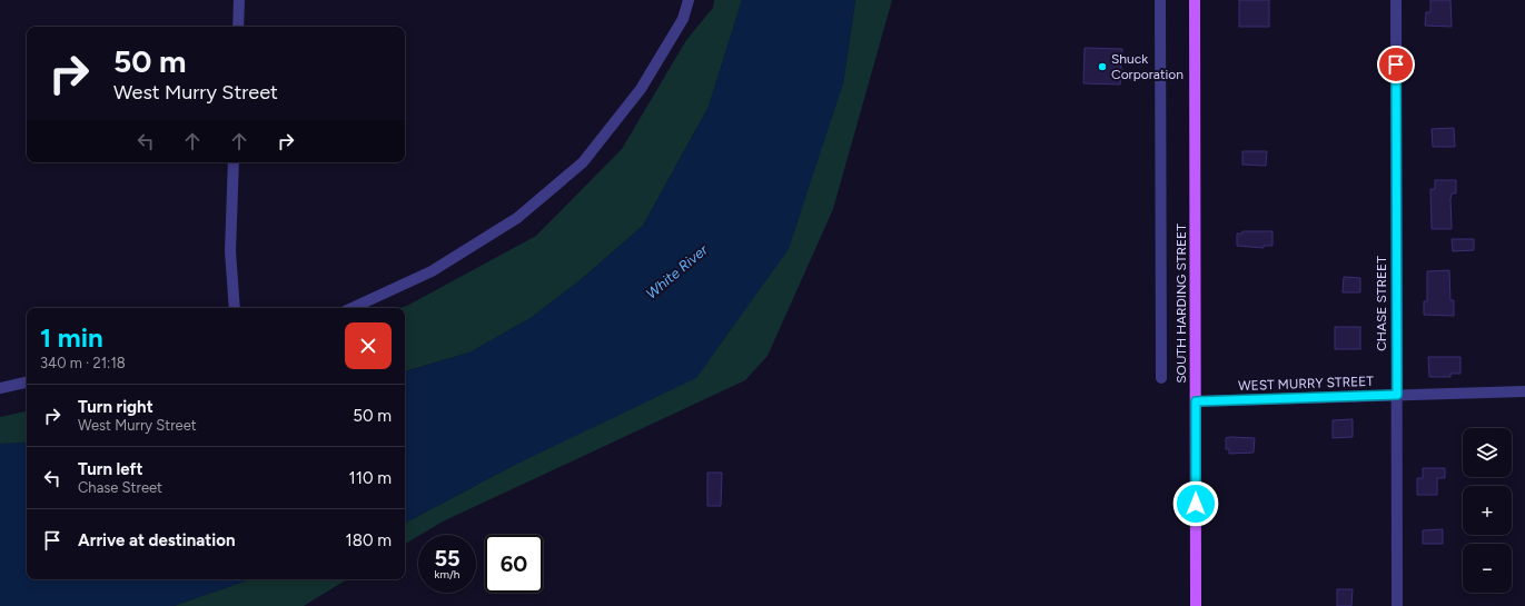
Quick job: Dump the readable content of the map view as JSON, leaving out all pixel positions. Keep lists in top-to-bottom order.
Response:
{
  "streets": {
    "main road": ["SOUTH HARDING STREET"],
    "street": ["CHASE STREET", "WEST MURRY STREET"]
  },
  "crossings": [
    ["SOUTH HARDING STREET", "WEST MURRY STREET"],
    ["CHASE STREET", "WEST MURRY STREET"]
  ],
  "water": ["White River"],
  "places": ["Shuck Corporation"],
  "page": {
    "turn": ["50 m", "West Murry Street"],
    "heading": ["1 min", "340 m · 21:18"],
    "list": [
      {
        "name": "Turn right",
        "note": "West Murry Street",
        "value": "50 m"
      },
      {
        "name": "Turn left",
        "note": "Chase Street",
        "value": "110 m"
      },
      {
        "name": "Arrive at destination",
        "value": "180 m"
      }
    ],
    "map_buttons": ["+", "−"],
    "speed": "55 km/h",
    "limit": "60"
  }
}
